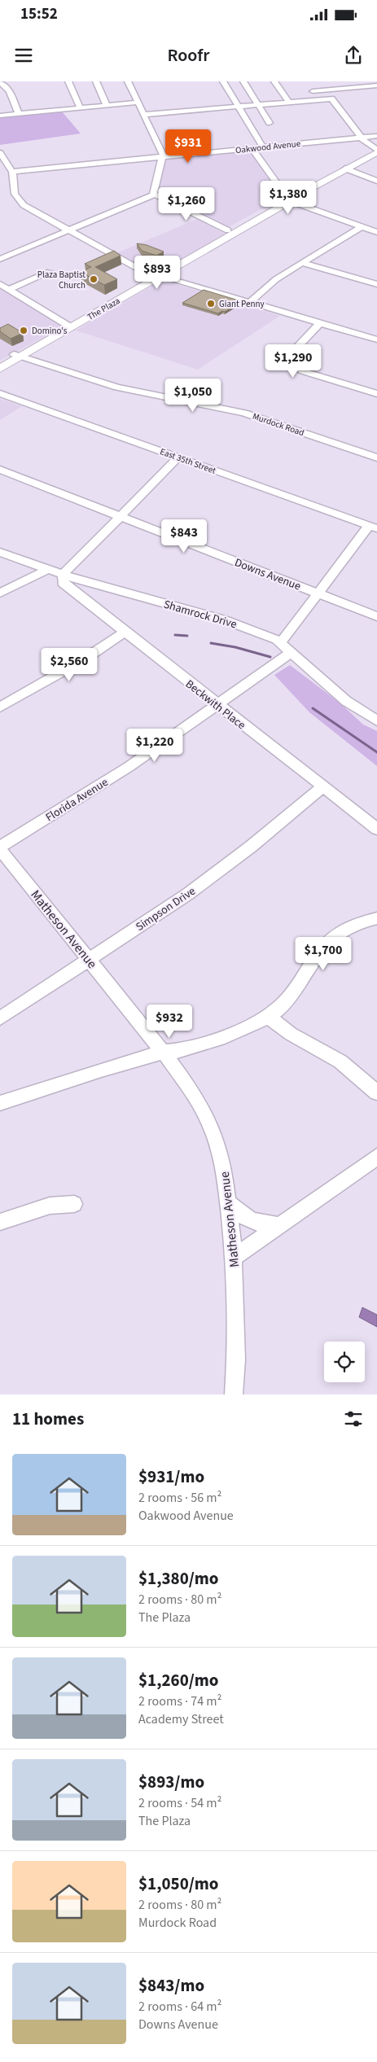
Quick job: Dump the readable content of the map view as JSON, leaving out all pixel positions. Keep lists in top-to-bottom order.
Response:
{
  "streets": {
    "main road": ["The Plaza"],
    "street": [
      "Oakwood Avenue",
      "Murdock Road",
      "East 35th Street",
      "Downs Avenue",
      "Shamrock Drive",
      "Beckwith Place",
      "Florida Avenue",
      "Simpson Drive",
      "Matheson Avenue"
    ]
  },
  "crossings": [
    ["The Plaza", "Murdock Road"],
    ["Shamrock Drive", "Beckwith Place"],
    ["Shamrock Drive", "Florida Avenue"],
    ["Beckwith Place", "Florida Avenue"],
    ["Beckwith Place", "Simpson Drive"],
    ["Simpson Drive", "Matheson Avenue"]
  ],
  "places": ["Plaza Baptist Church", "Giant Penny", "Domino's"],
  "page": {
    "status": "15:52",
    "header": "Roofr",
    "price": [
      "$931",
      "$1,380",
      "$1,260",
      "$893",
      "$1,290",
      "$1,050",
      "$843",
      "$2,560",
      "$1,220",
      "$1,700",
      "$932"
    ],
    "heading": "11 homes",
    "list": [
      {
        "name": "$931/mo",
        "note": "2 rooms · 56 m² · Oakwood Avenue"
      },
      {
        "name": "$1,380/mo",
        "note": "2 rooms · 80 m² · The Plaza"
      },
      {
        "name": "$1,260/mo",
        "note": "2 rooms · 74 m² · Academy Street"
      },
      {
        "name": "$893/mo",
        "note": "2 rooms · 54 m² · The Plaza"
      },
      {
        "name": "$1,050/mo",
        "note": "2 rooms · 80 m² · Murdock Road"
      },
      {
        "name": "$843/mo",
        "note": "2 rooms · 64 m² · Downs Avenue"
      }
    ]
  }
}
